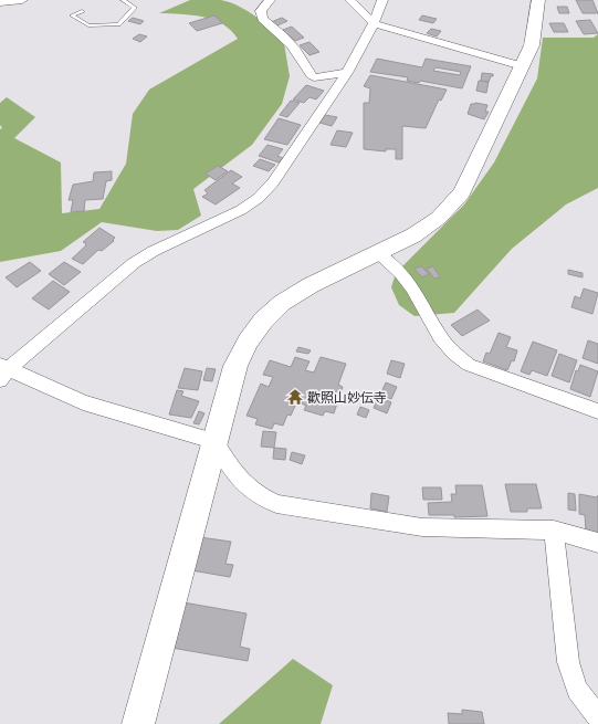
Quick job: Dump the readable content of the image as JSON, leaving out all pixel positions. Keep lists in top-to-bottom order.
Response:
{
  "places": {
    "temple": ["歡照山妙伝寺"]
  }
}
